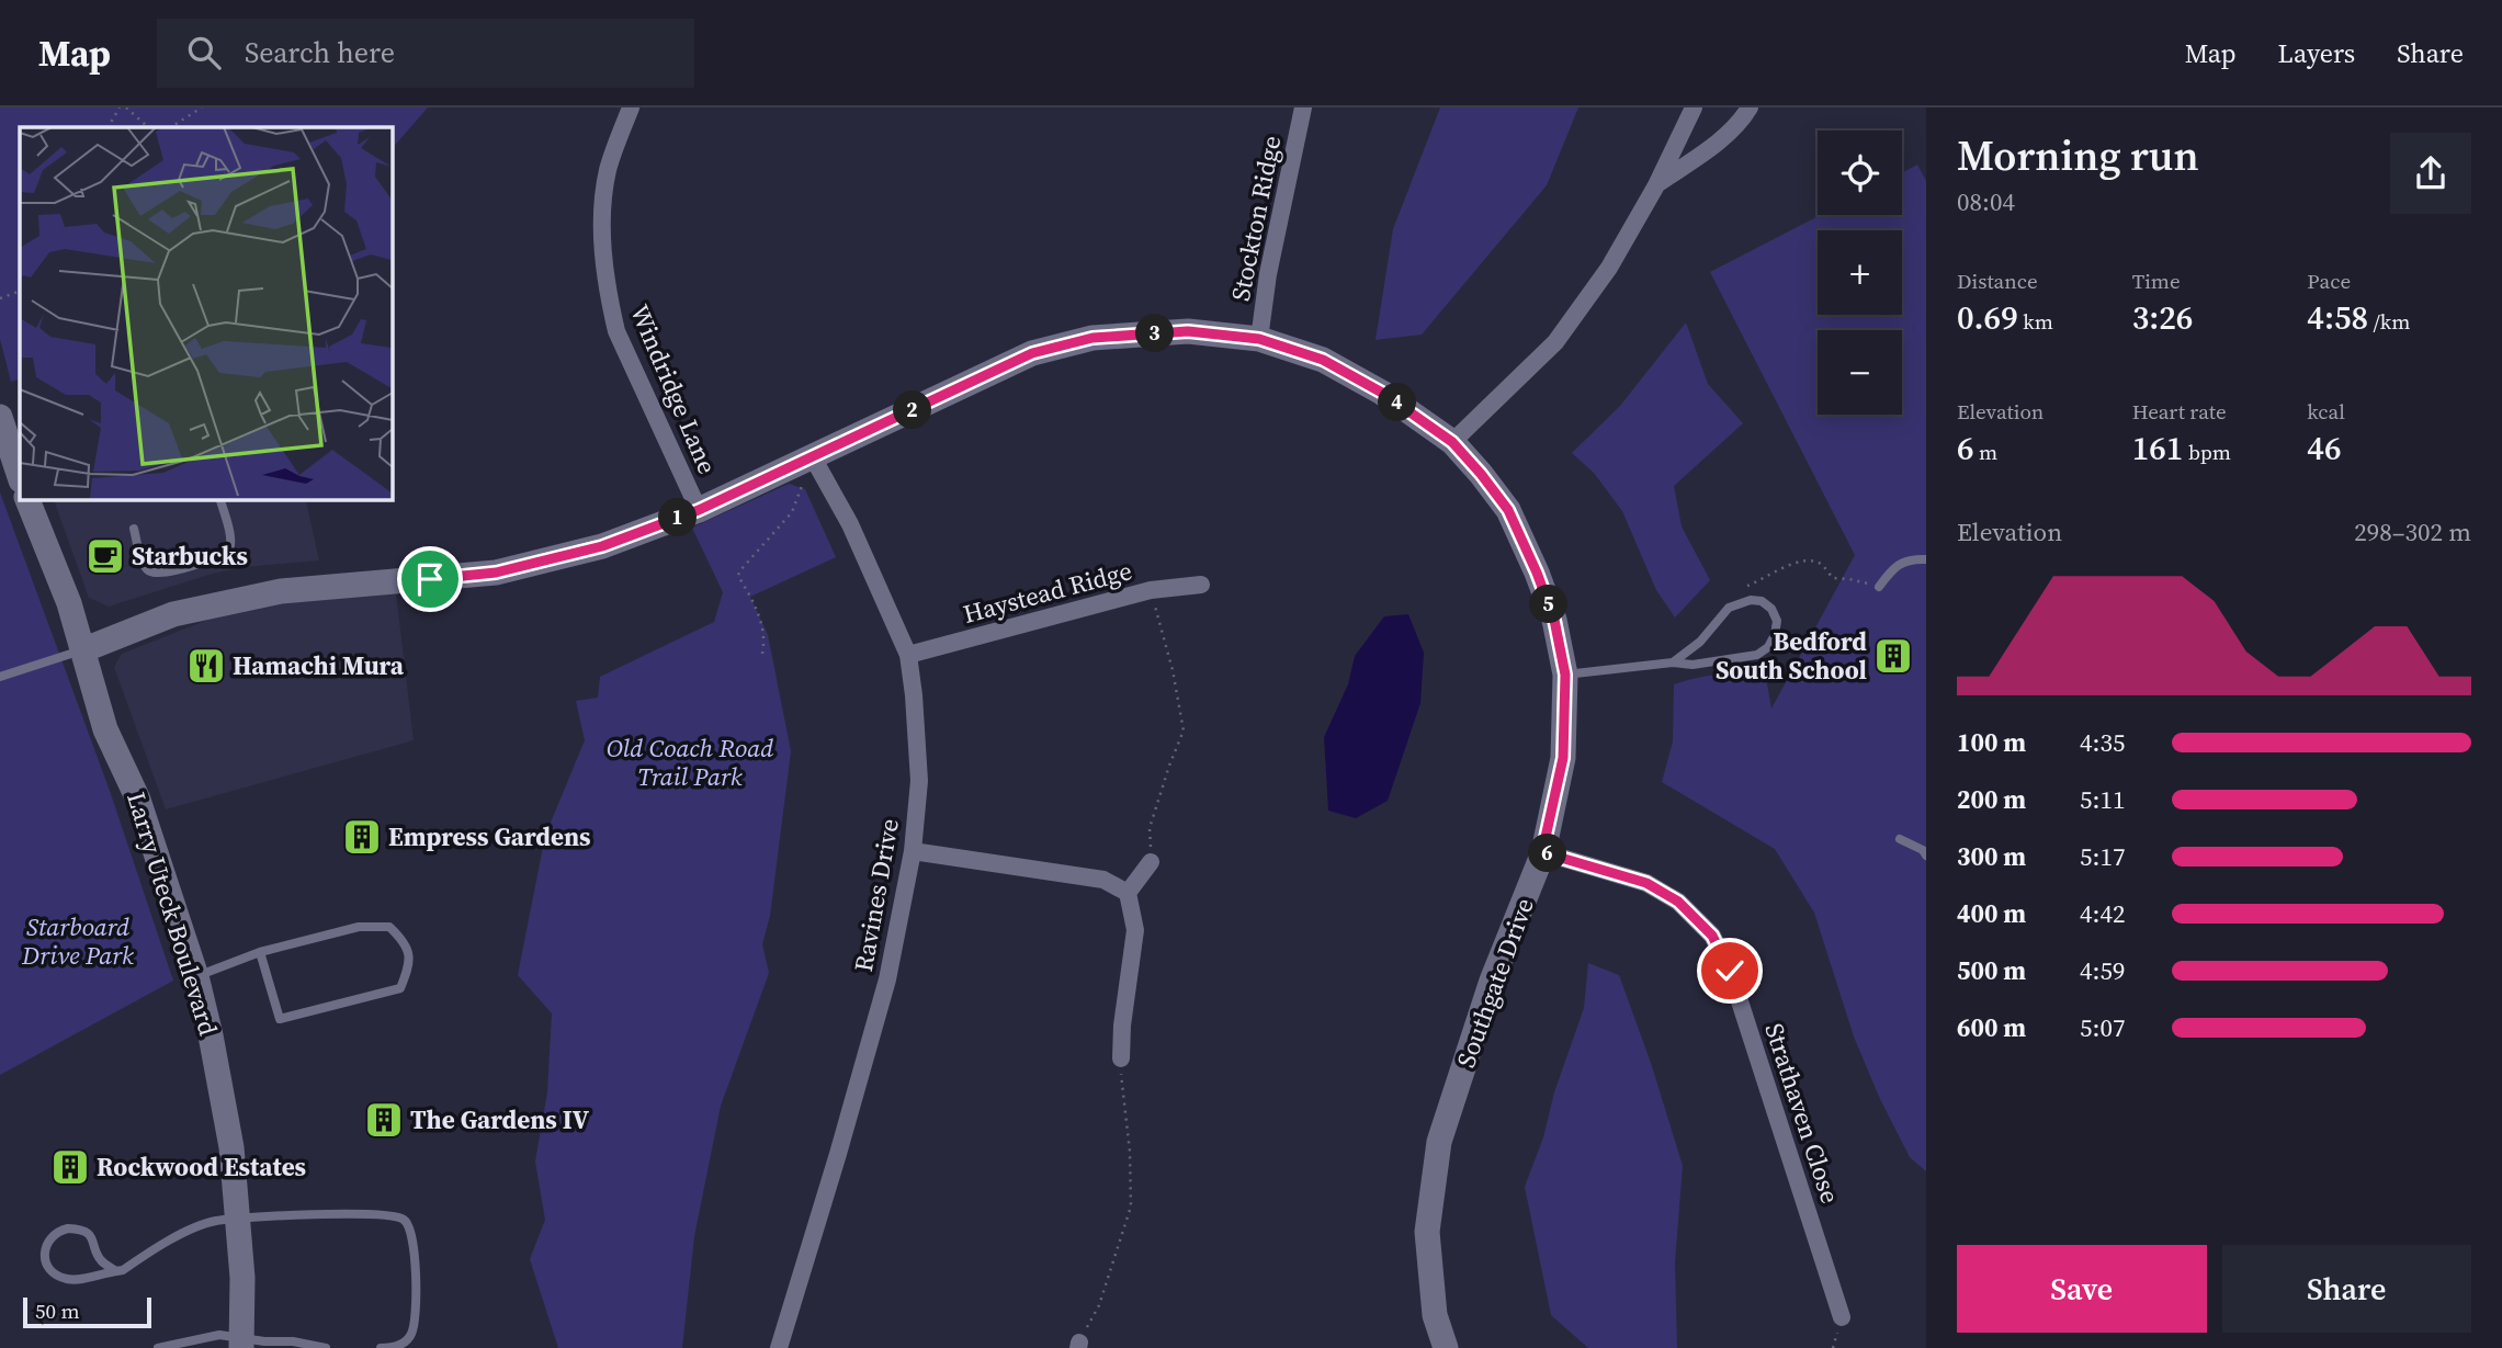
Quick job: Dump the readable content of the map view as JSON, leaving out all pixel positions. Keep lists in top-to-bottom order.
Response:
{
  "streets": {
    "street": [
      "Stockton Ridge",
      "Windridge Lane",
      "Haystead Ridge",
      "Ravines Drive",
      "Larry Uteck Boulevard",
      "Southgate Drive",
      "Strathaven Close"
    ]
  },
  "crossings": [
    ["Stockton Ridge", "Southgate Drive"],
    ["Windridge Lane", "Southgate Drive"],
    ["Haystead Ridge", "Ravines Drive"],
    ["Ravines Drive", "Southgate Drive"],
    ["Larry Uteck Boulevard", "Southgate Drive"],
    ["Southgate Drive", "Strathaven Close"]
  ],
  "parks": ["Old Coach Road Trail Park", "Starboard Drive Park"],
  "places": {
    "cafe": ["Starbucks"],
    "building": [
      "Bedford South School",
      "Empress Gardens",
      "The Gardens IV",
      "Rockwood Estates"
    ],
    "restaurant": ["Hamachi Mura"]
  },
  "scale_bar": "50 m",
  "page": {
    "header": "Map",
    "search": "Search here",
    "nav": ["Map", "Layers", "Share"],
    "heading": ["Morning run", "08:04"],
    "map_buttons": ["+", "−"],
    "stats": [
      ["Distance", "0.69 km"],
      ["Time", "3:26"],
      ["Pace", "4:58 /km"],
      ["Elevation", "6 m"],
      ["Heart rate", "161 bpm"],
      ["kcal", "46"]
    ],
    "pins": [
      "3",
      "4",
      "2",
      "1",
      "5",
      "6"
    ],
    "chart": ["Elevation", "298–302 m"],
    "list": [
      {
        "name": "100 m",
        "note": "4:35"
      },
      {
        "name": "200 m",
        "note": "5:11"
      },
      {
        "name": "300 m",
        "note": "5:17"
      },
      {
        "name": "400 m",
        "note": "4:42"
      },
      {
        "name": "500 m",
        "note": "4:59"
      },
      {
        "name": "600 m",
        "note": "5:07"
      }
    ],
    "buttons": ["Save", "Share"],
    "scale": "50 m"
  }
}
